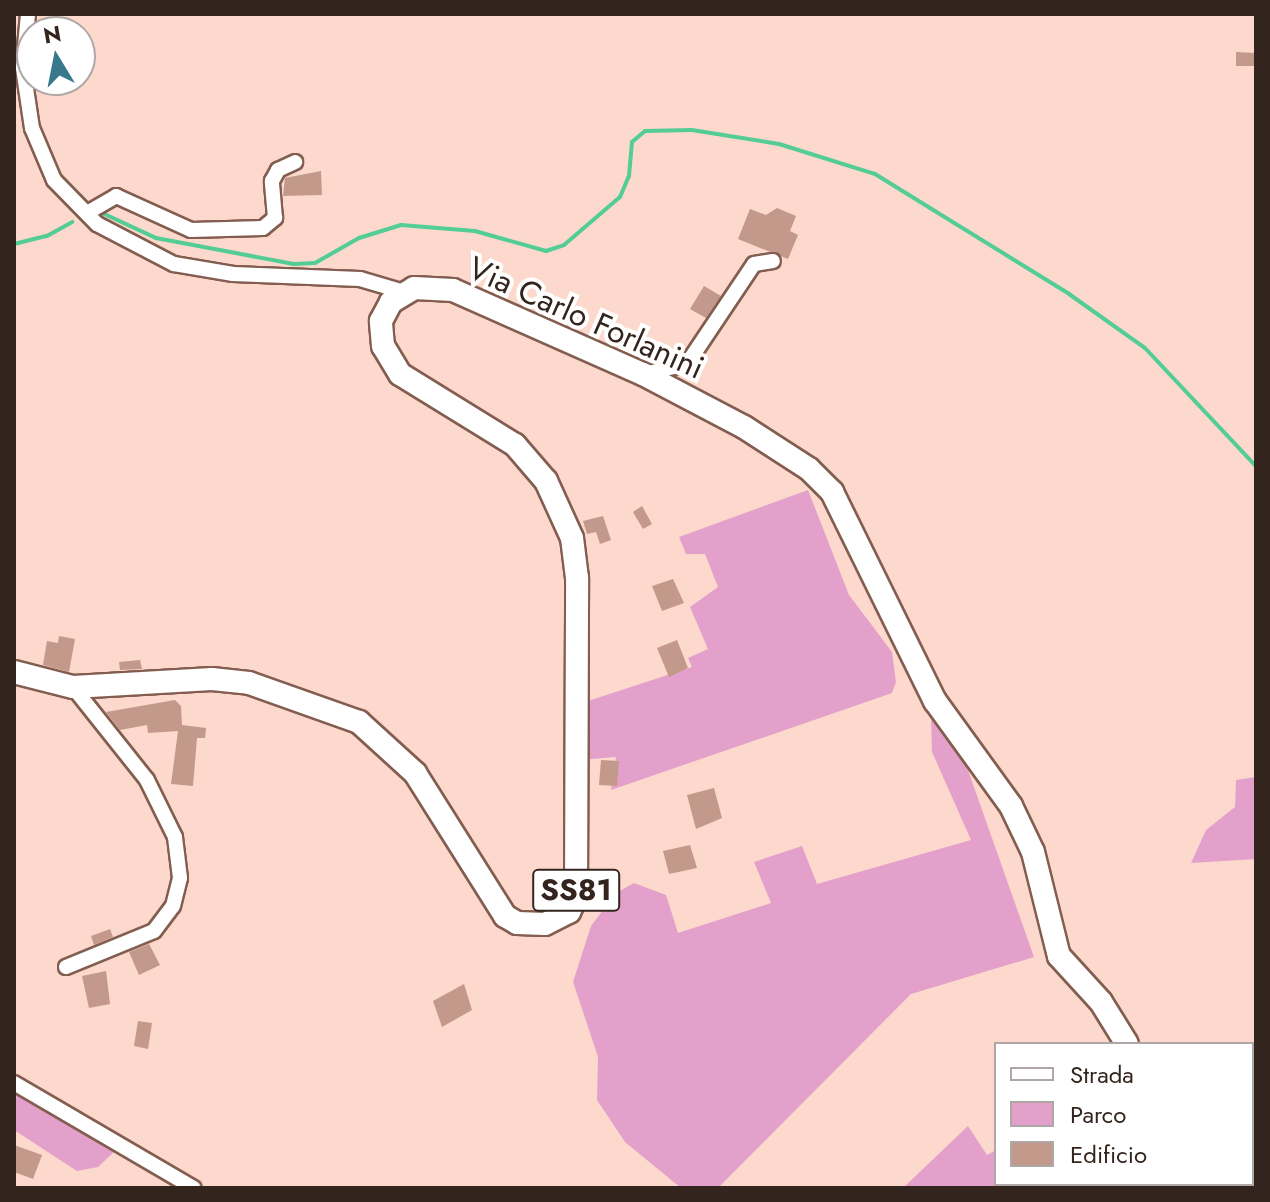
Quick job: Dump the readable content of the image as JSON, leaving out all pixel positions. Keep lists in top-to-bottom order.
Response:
{
  "streets": {
    "main road": ["Via Carlo Forlanini", "SS81"]
  },
  "crossings": [
    ["Via Carlo Forlanini", "SS81"]
  ],
  "legend": ["Strada", "Parco", "Edificio"],
  "north": "top"
}
